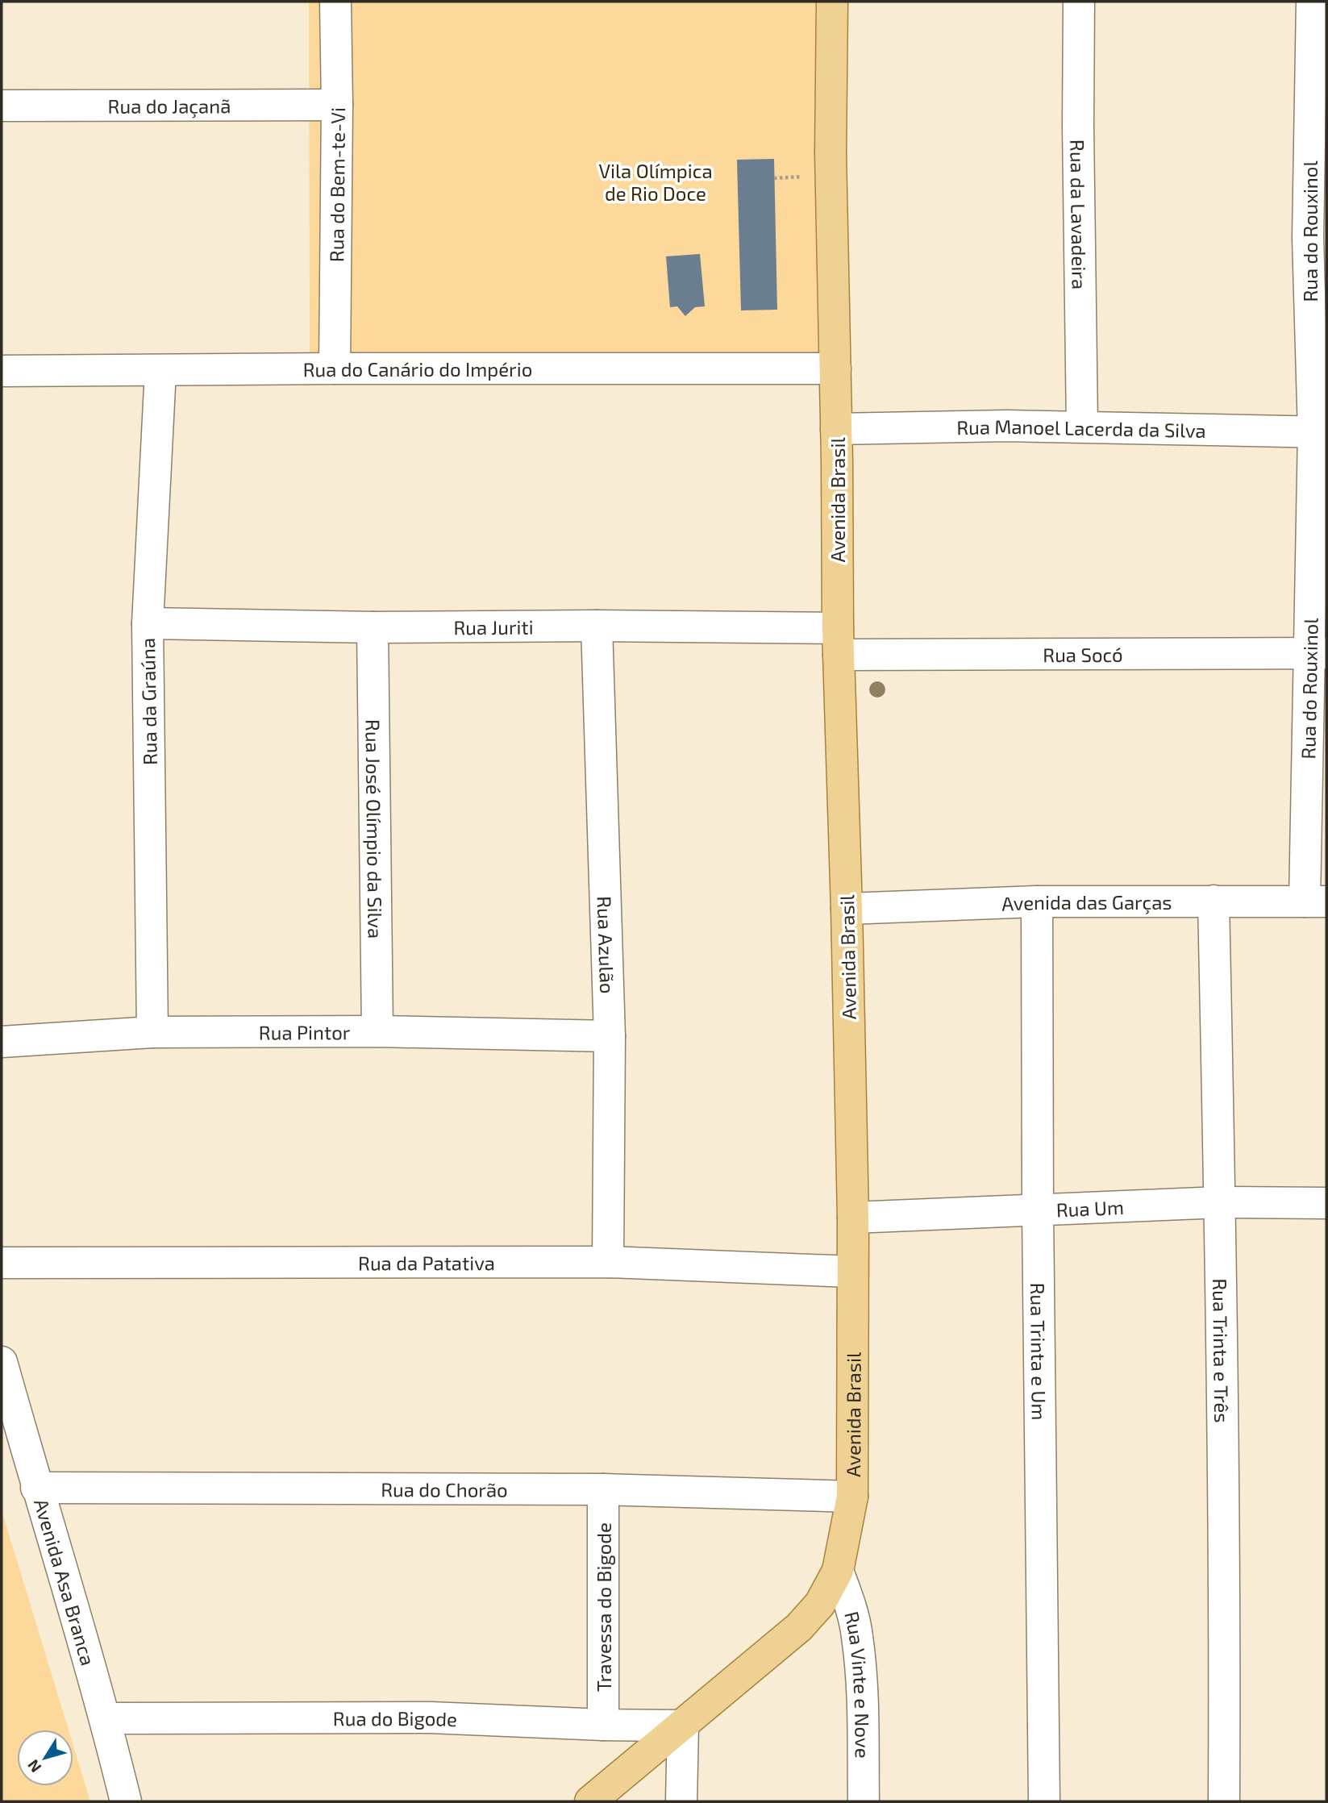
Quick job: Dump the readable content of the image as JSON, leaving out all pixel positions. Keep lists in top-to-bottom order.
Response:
{
  "streets": {
    "main road": ["Avenida Brasil"],
    "street": [
      "Rua do Jaçanã",
      "Rua do Bem-te-Vi",
      "Rua da Lavadeira",
      "Rua do Rouxinol",
      "Rua do Canário do Império",
      "Rua Manoel Lacerda da Silva",
      "Rua Juriti",
      "Rua Socó",
      "Rua da Graúna",
      "Rua José Olímpio da Silva",
      "Avenida das Garças",
      "Rua Azulão",
      "Rua Pintor",
      "Rua Um",
      "Rua da Patativa",
      "Rua Trinta e Um",
      "Rua Trinta e Três",
      "Rua do Chorão",
      "Avenida Asa Branca",
      "Travessa do Bigode",
      "Rua Vinte e Nove",
      "Rua do Bigode"
    ]
  },
  "crossings": [
    ["Rua do Jaçanã", "Rua do Bem-te-Vi"],
    ["Rua do Bem-te-Vi", "Rua do Canário do Império"],
    ["Rua da Lavadeira", "Rua Manoel Lacerda da Silva"],
    ["Rua do Rouxinol", "Rua Manoel Lacerda da Silva"],
    ["Rua do Rouxinol", "Rua Socó"],
    ["Rua do Rouxinol", "Avenida das Garças"],
    ["Rua do Canário do Império", "Avenida Brasil"],
    ["Rua do Canário do Império", "Rua da Graúna"],
    ["Rua Manoel Lacerda da Silva", "Avenida Brasil"],
    ["Avenida Brasil", "Rua Juriti"],
    ["Avenida Brasil", "Rua Socó"],
    ["Avenida Brasil", "Avenida das Garças"],
    ["Avenida Brasil", "Rua Um"],
    ["Avenida Brasil", "Rua da Patativa"],
    ["Avenida Brasil", "Rua do Chorão"],
    ["Avenida Brasil", "Rua Vinte e Nove"],
    ["Avenida Brasil", "Rua do Bigode"],
    ["Rua Juriti", "Rua Socó"],
    ["Rua Juriti", "Rua da Graúna"],
    ["Rua Juriti", "Rua José Olímpio da Silva"],
    ["Rua Juriti", "Rua Azulão"],
    ["Rua da Graúna", "Rua Pintor"],
    ["Rua José Olímpio da Silva", "Rua Pintor"],
    ["Avenida das Garças", "Rua Trinta e Um"],
    ["Avenida das Garças", "Rua Trinta e Três"],
    ["Rua Azulão", "Rua Pintor"],
    ["Rua Azulão", "Rua da Patativa"],
    ["Rua Um", "Rua Trinta e Um"],
    ["Rua Um", "Rua Trinta e Três"],
    ["Rua do Chorão", "Avenida Asa Branca"],
    ["Rua do Chorão", "Travessa do Bigode"],
    ["Avenida Asa Branca", "Rua do Bigode"],
    ["Travessa do Bigode", "Rua do Bigode"]
  ],
  "parks": ["Vila Olímpica de Rio Doce"],
  "north": "bottom left"
}
